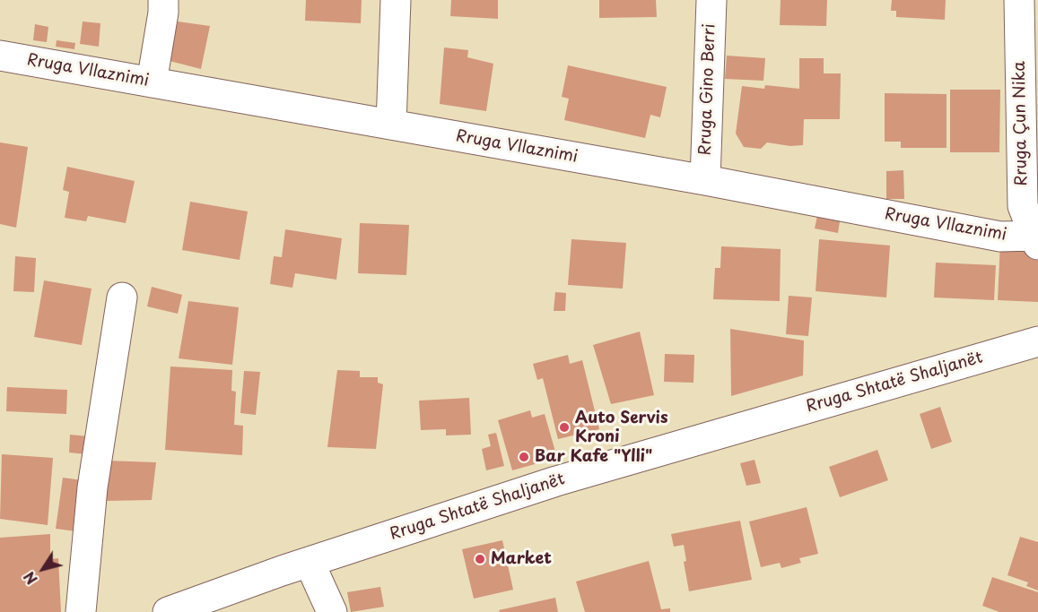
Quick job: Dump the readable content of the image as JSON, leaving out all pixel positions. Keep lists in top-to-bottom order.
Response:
{
  "streets": {
    "street": [
      "Rruga Vllaznimi",
      "Rruga Gino Berri",
      "Rruga Çun Nika",
      "Rruga Shtatë Shaljanët"
    ]
  },
  "crossings": [
    ["Rruga Vllaznimi", "Rruga Gino Berri"],
    ["Rruga Vllaznimi", "Rruga Çun Nika"]
  ],
  "places": ["Auto Servis Kroni", "Bar Kafe \"Ylli\"", "Market"],
  "north": "bottom left"
}
